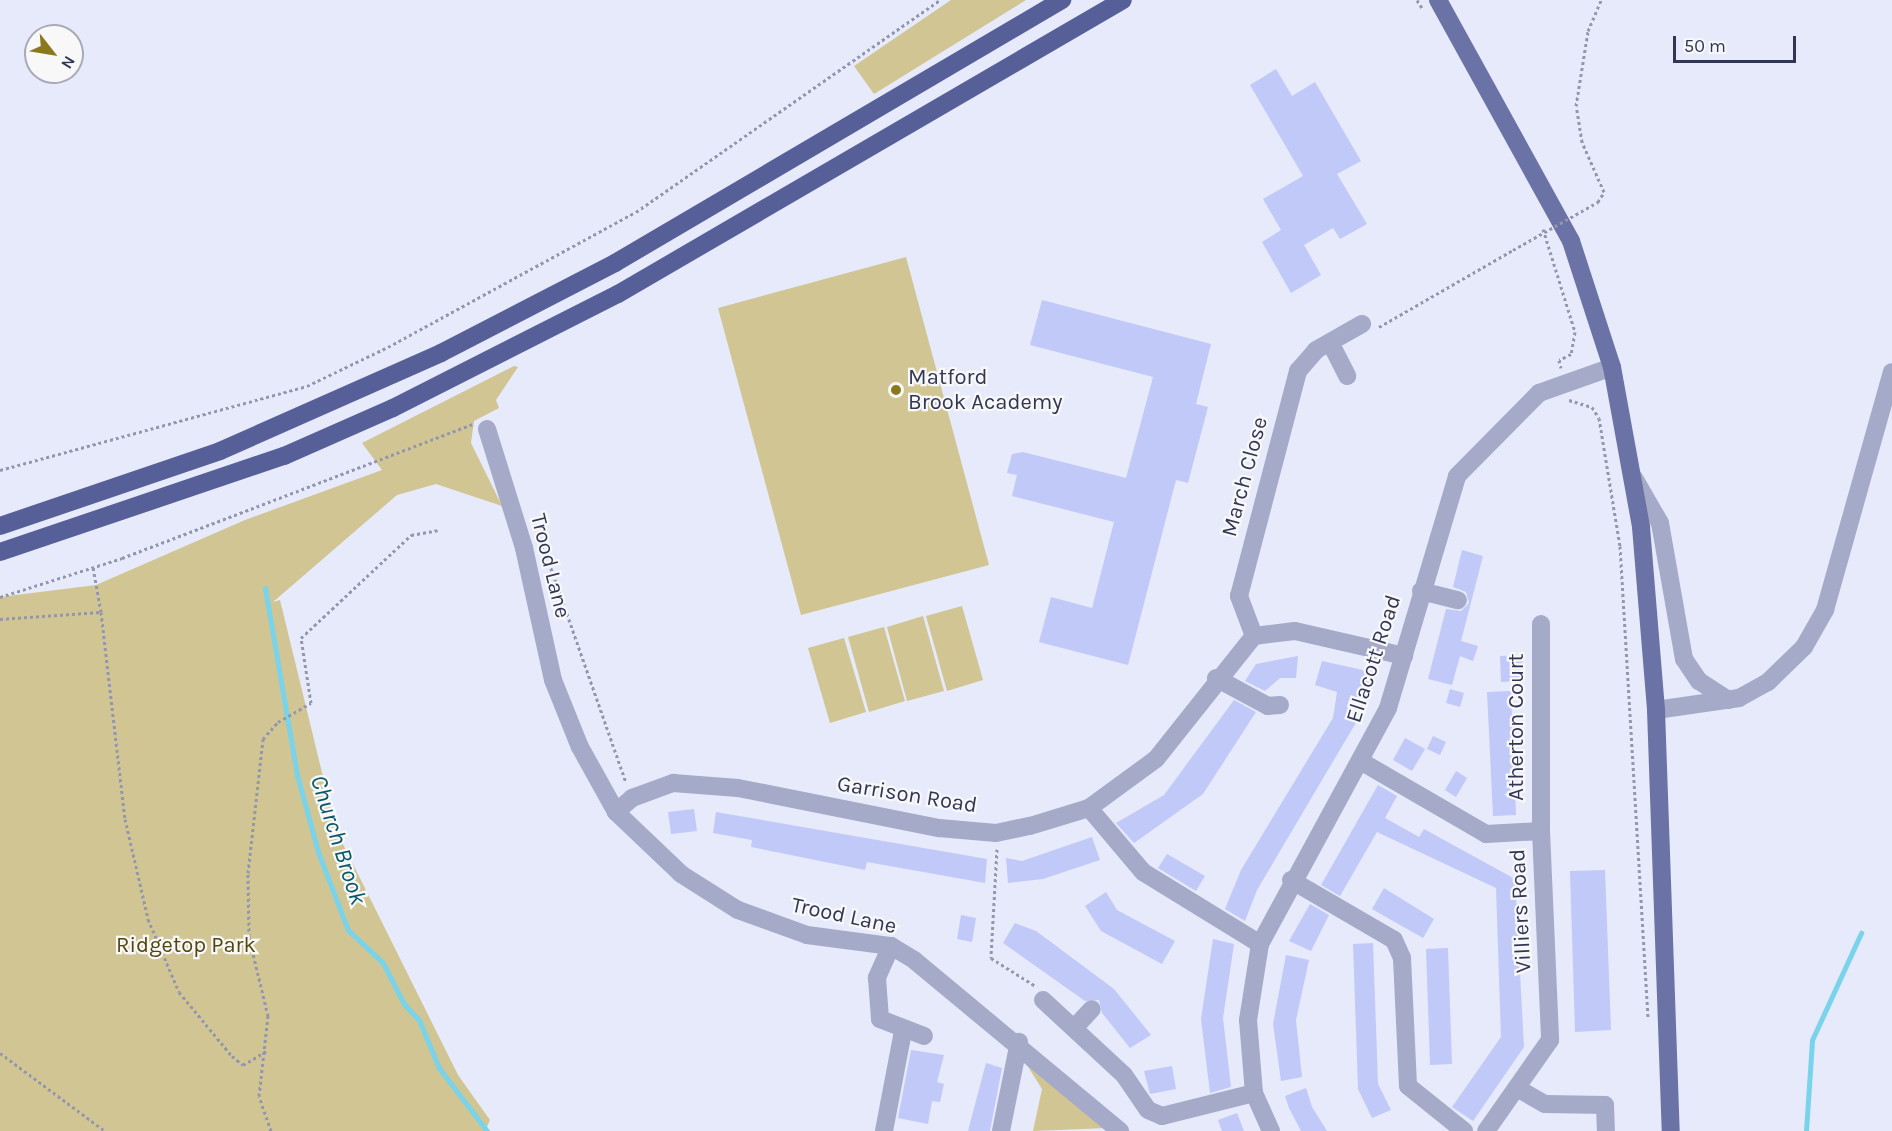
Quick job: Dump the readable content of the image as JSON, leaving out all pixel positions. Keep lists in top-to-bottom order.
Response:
{
  "streets": {
    "street": [
      "March Close",
      "Trood Lane",
      "Ellacott Road",
      "Atherton Court",
      "Garrison Road",
      "Villiers Road"
    ]
  },
  "crossings": [
    ["March Close", "Garrison Road"],
    ["Trood Lane", "Garrison Road"],
    ["Ellacott Road", "Villiers Road"],
    ["Atherton Court", "Villiers Road"]
  ],
  "water": ["Church Brook"],
  "parks": ["Ridgetop Park"],
  "places": ["Matford Brook Academy"],
  "scale_bar": "50 m",
  "north": "bottom right"
}
